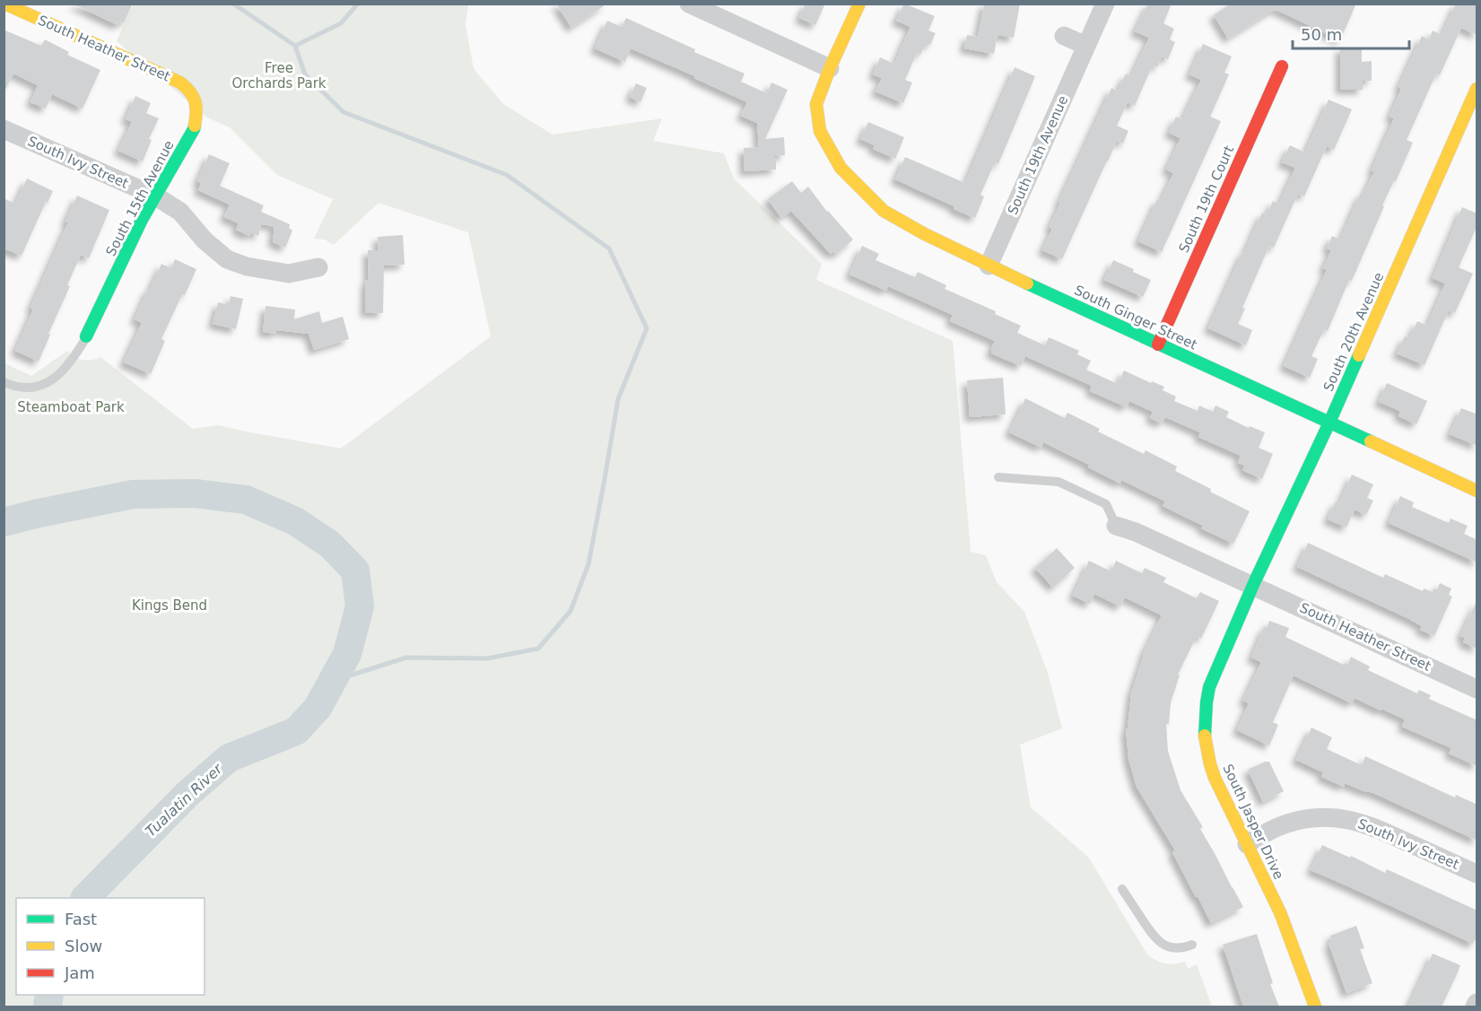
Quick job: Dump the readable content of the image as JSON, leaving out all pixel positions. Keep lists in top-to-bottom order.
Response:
{
  "streets": {
    "street": [
      "South Heather Street",
      "South 19th Avenue",
      "South Ivy Street",
      "South 15th Avenue",
      "South 19th Court",
      "South Ginger Street",
      "South 20th Avenue",
      "South Jasper Drive"
    ]
  },
  "crossings": [
    ["South Heather Street", "South 15th Avenue"],
    ["South Heather Street", "South 20th Avenue"],
    ["South Heather Street", "South Jasper Drive"],
    ["South 19th Avenue", "South Ginger Street"],
    ["South Ivy Street", "South 15th Avenue"],
    ["South Ivy Street", "South Jasper Drive"],
    ["South 19th Court", "South Ginger Street"],
    ["South Ginger Street", "South 20th Avenue"],
    ["South 20th Avenue", "South Jasper Drive"]
  ],
  "water": ["Tualatin River"],
  "parks": ["Free Orchards Park", "Steamboat Park", "Kings Bend"],
  "legend": ["Fast", "Slow", "Jam"],
  "scale_bar": "50 m"
}
